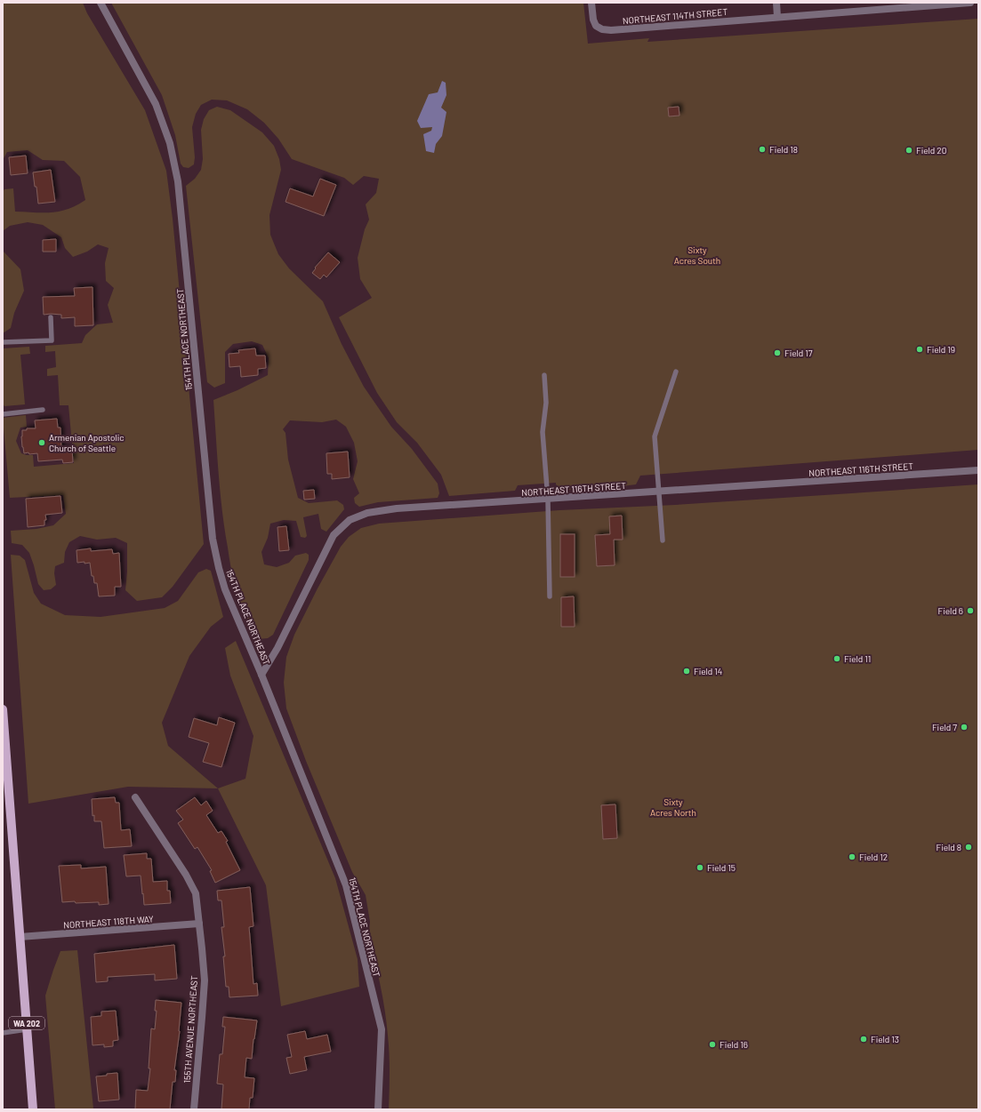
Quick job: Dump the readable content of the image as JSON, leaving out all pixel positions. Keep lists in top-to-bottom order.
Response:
{
  "streets": {
    "main road": ["WA 202"],
    "street": [
      "NORTHEAST 114TH STREET",
      "154TH PLACE NORTHEAST",
      "NORTHEAST 116TH STREET",
      "NORTHEAST 118TH WAY",
      "155TH AVENUE NORTHEAST"
    ]
  },
  "crossings": [
    ["154TH PLACE NORTHEAST", "NORTHEAST 116TH STREET"],
    ["NORTHEAST 118TH WAY", "WA 202"],
    ["NORTHEAST 118TH WAY", "155TH AVENUE NORTHEAST"]
  ],
  "parks": ["Sixty Acres South", "Sixty Acres North"],
  "places": [
    "Field 18",
    "Field 20",
    "Field 19",
    "Field 17",
    "Armenian Apostolic Church of Seattle",
    "Field 6",
    "Field 11",
    "Field 14",
    "Field 7",
    "Field 8",
    "Field 12",
    "Field 15",
    "Field 13",
    "Field 16"
  ]
}
